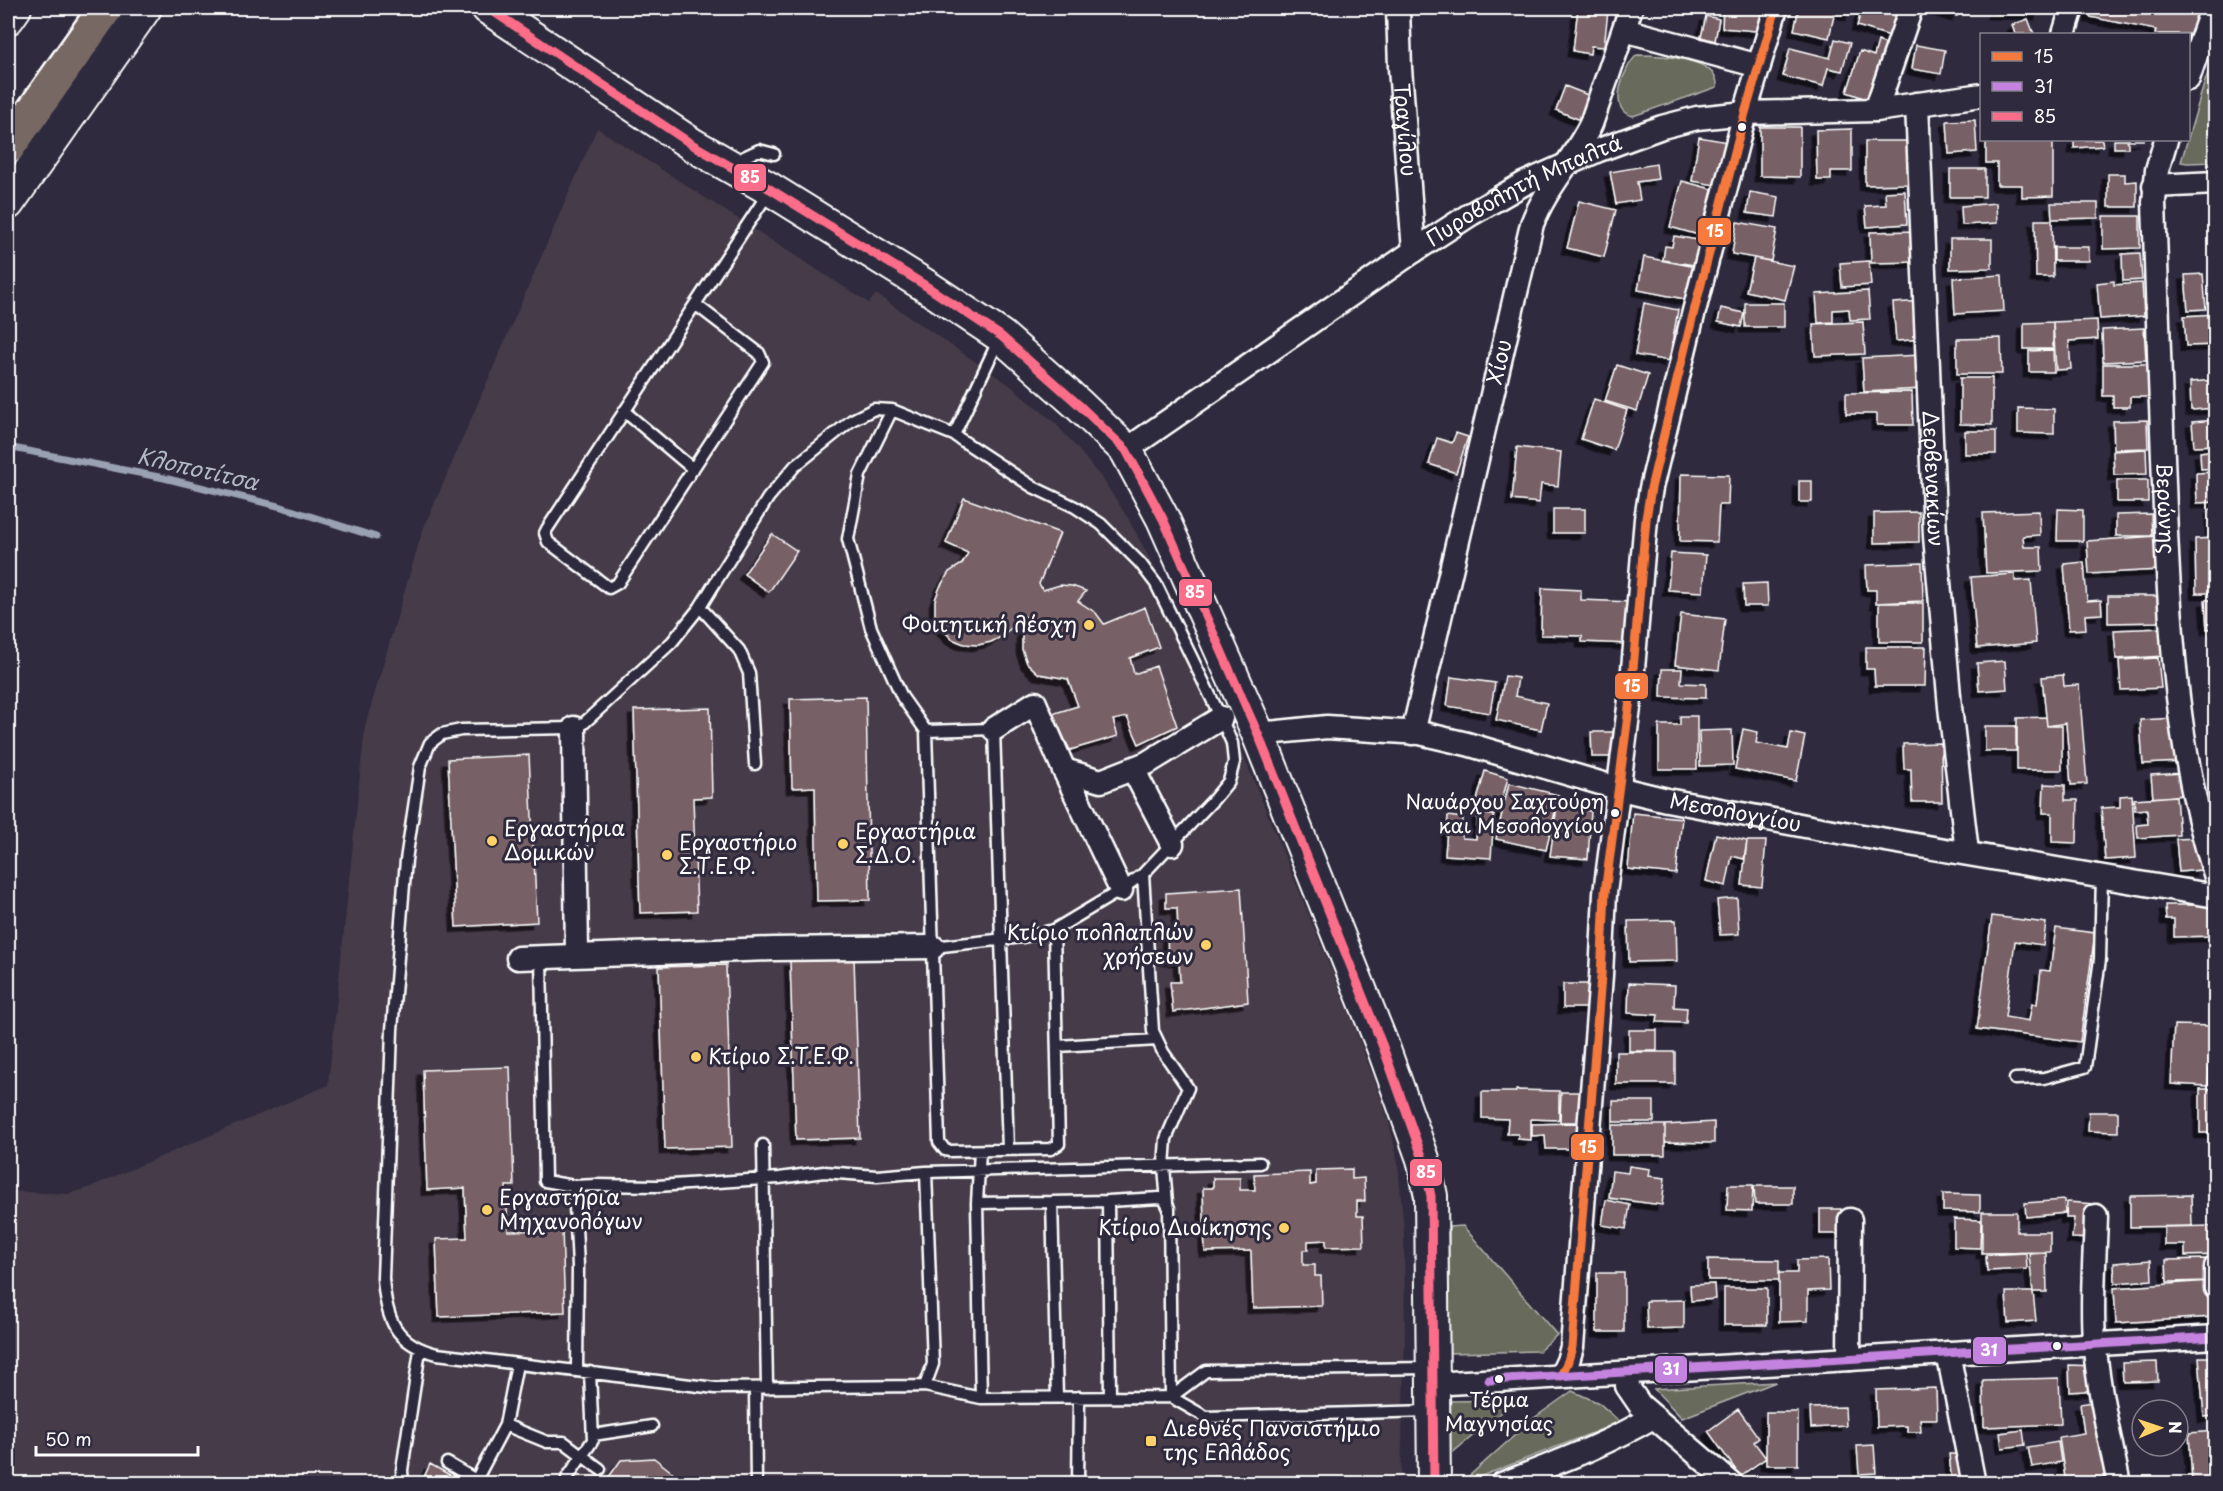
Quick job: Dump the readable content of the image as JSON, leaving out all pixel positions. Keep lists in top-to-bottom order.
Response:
{
  "streets": {
    "street": [
      "Τραγίλου",
      "Πυροβολητή Μπαλτά",
      "Χίου",
      "Δερβενακίων",
      "Βερώνης",
      "Μεσολογγίου"
    ]
  },
  "crossings": [
    ["Τραγίλου", "Πυροβολητή Μπαλτά"],
    ["Πυροβολητή Μπαλτά", "Χίου"],
    ["Πυροβολητή Μπαλτά", "Δερβενακίων"],
    ["Χίου", "Μεσολογγίου"],
    ["Δερβενακίων", "Μεσολογγίου"]
  ],
  "water": ["Κλοποτίτσα"],
  "places": {
    "other": [
      "Φοιτητική λέσχη",
      "Ναυάρχου Σαχτούρη και Μεσολογγίου",
      "Εργαστήρια Δομικών",
      "Εργαστήρια Σ.Δ.Ο.",
      "Εργαστήριο Σ.Τ.Ε.Φ.",
      "Κτίριο πολλαπλών χρήσεων",
      "Κτίριο Σ.Τ.Ε.Φ.",
      "Εργαστήρια Μηχανολόγων",
      "Κτίριο Διοίκησης",
      "Τέρμα Μαγνησίας"
    ],
    "transit": ["Διεθνές Πανσιστήμιο της Ελλάδος"]
  },
  "lines": ["transit line 15", "transit line 85", "transit line 31"],
  "legend": ["15", "31", "85"],
  "scale_bar": "50 m",
  "north": "right"
}
